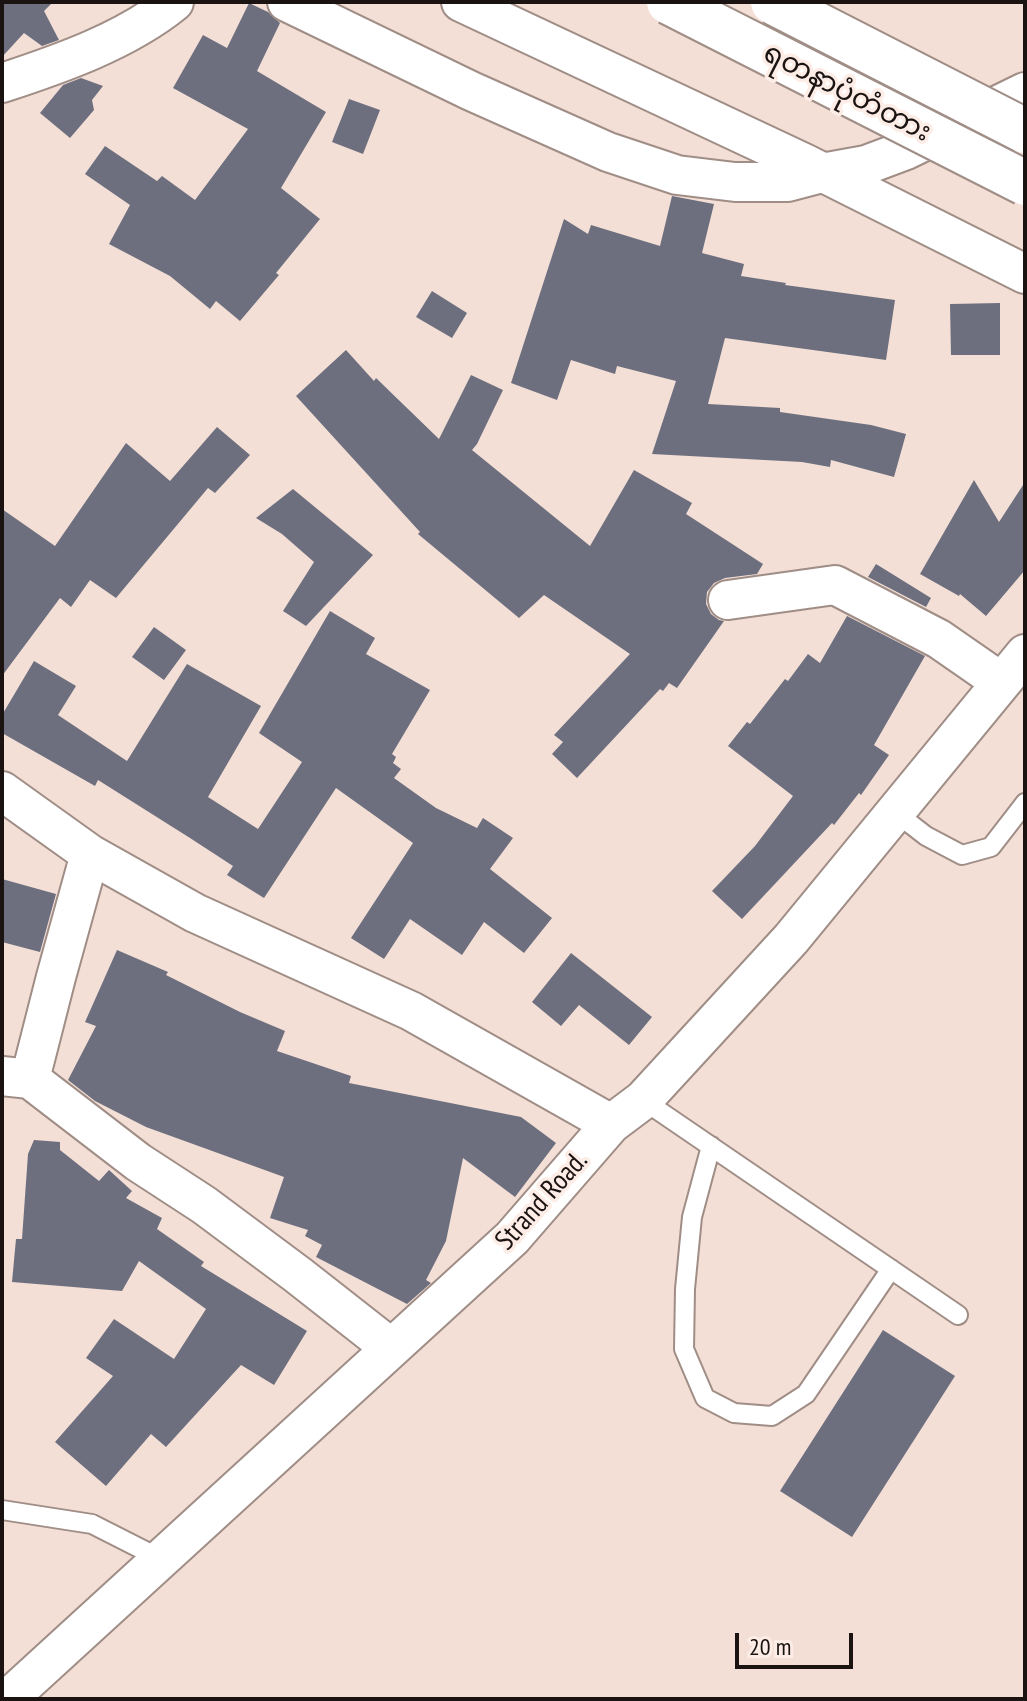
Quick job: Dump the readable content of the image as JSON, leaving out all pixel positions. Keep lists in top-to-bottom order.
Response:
{
  "streets": {
    "highway": ["ရတနာပုံတံတား"],
    "street": ["Strand Road."]
  },
  "scale_bar": "20 m"
}
